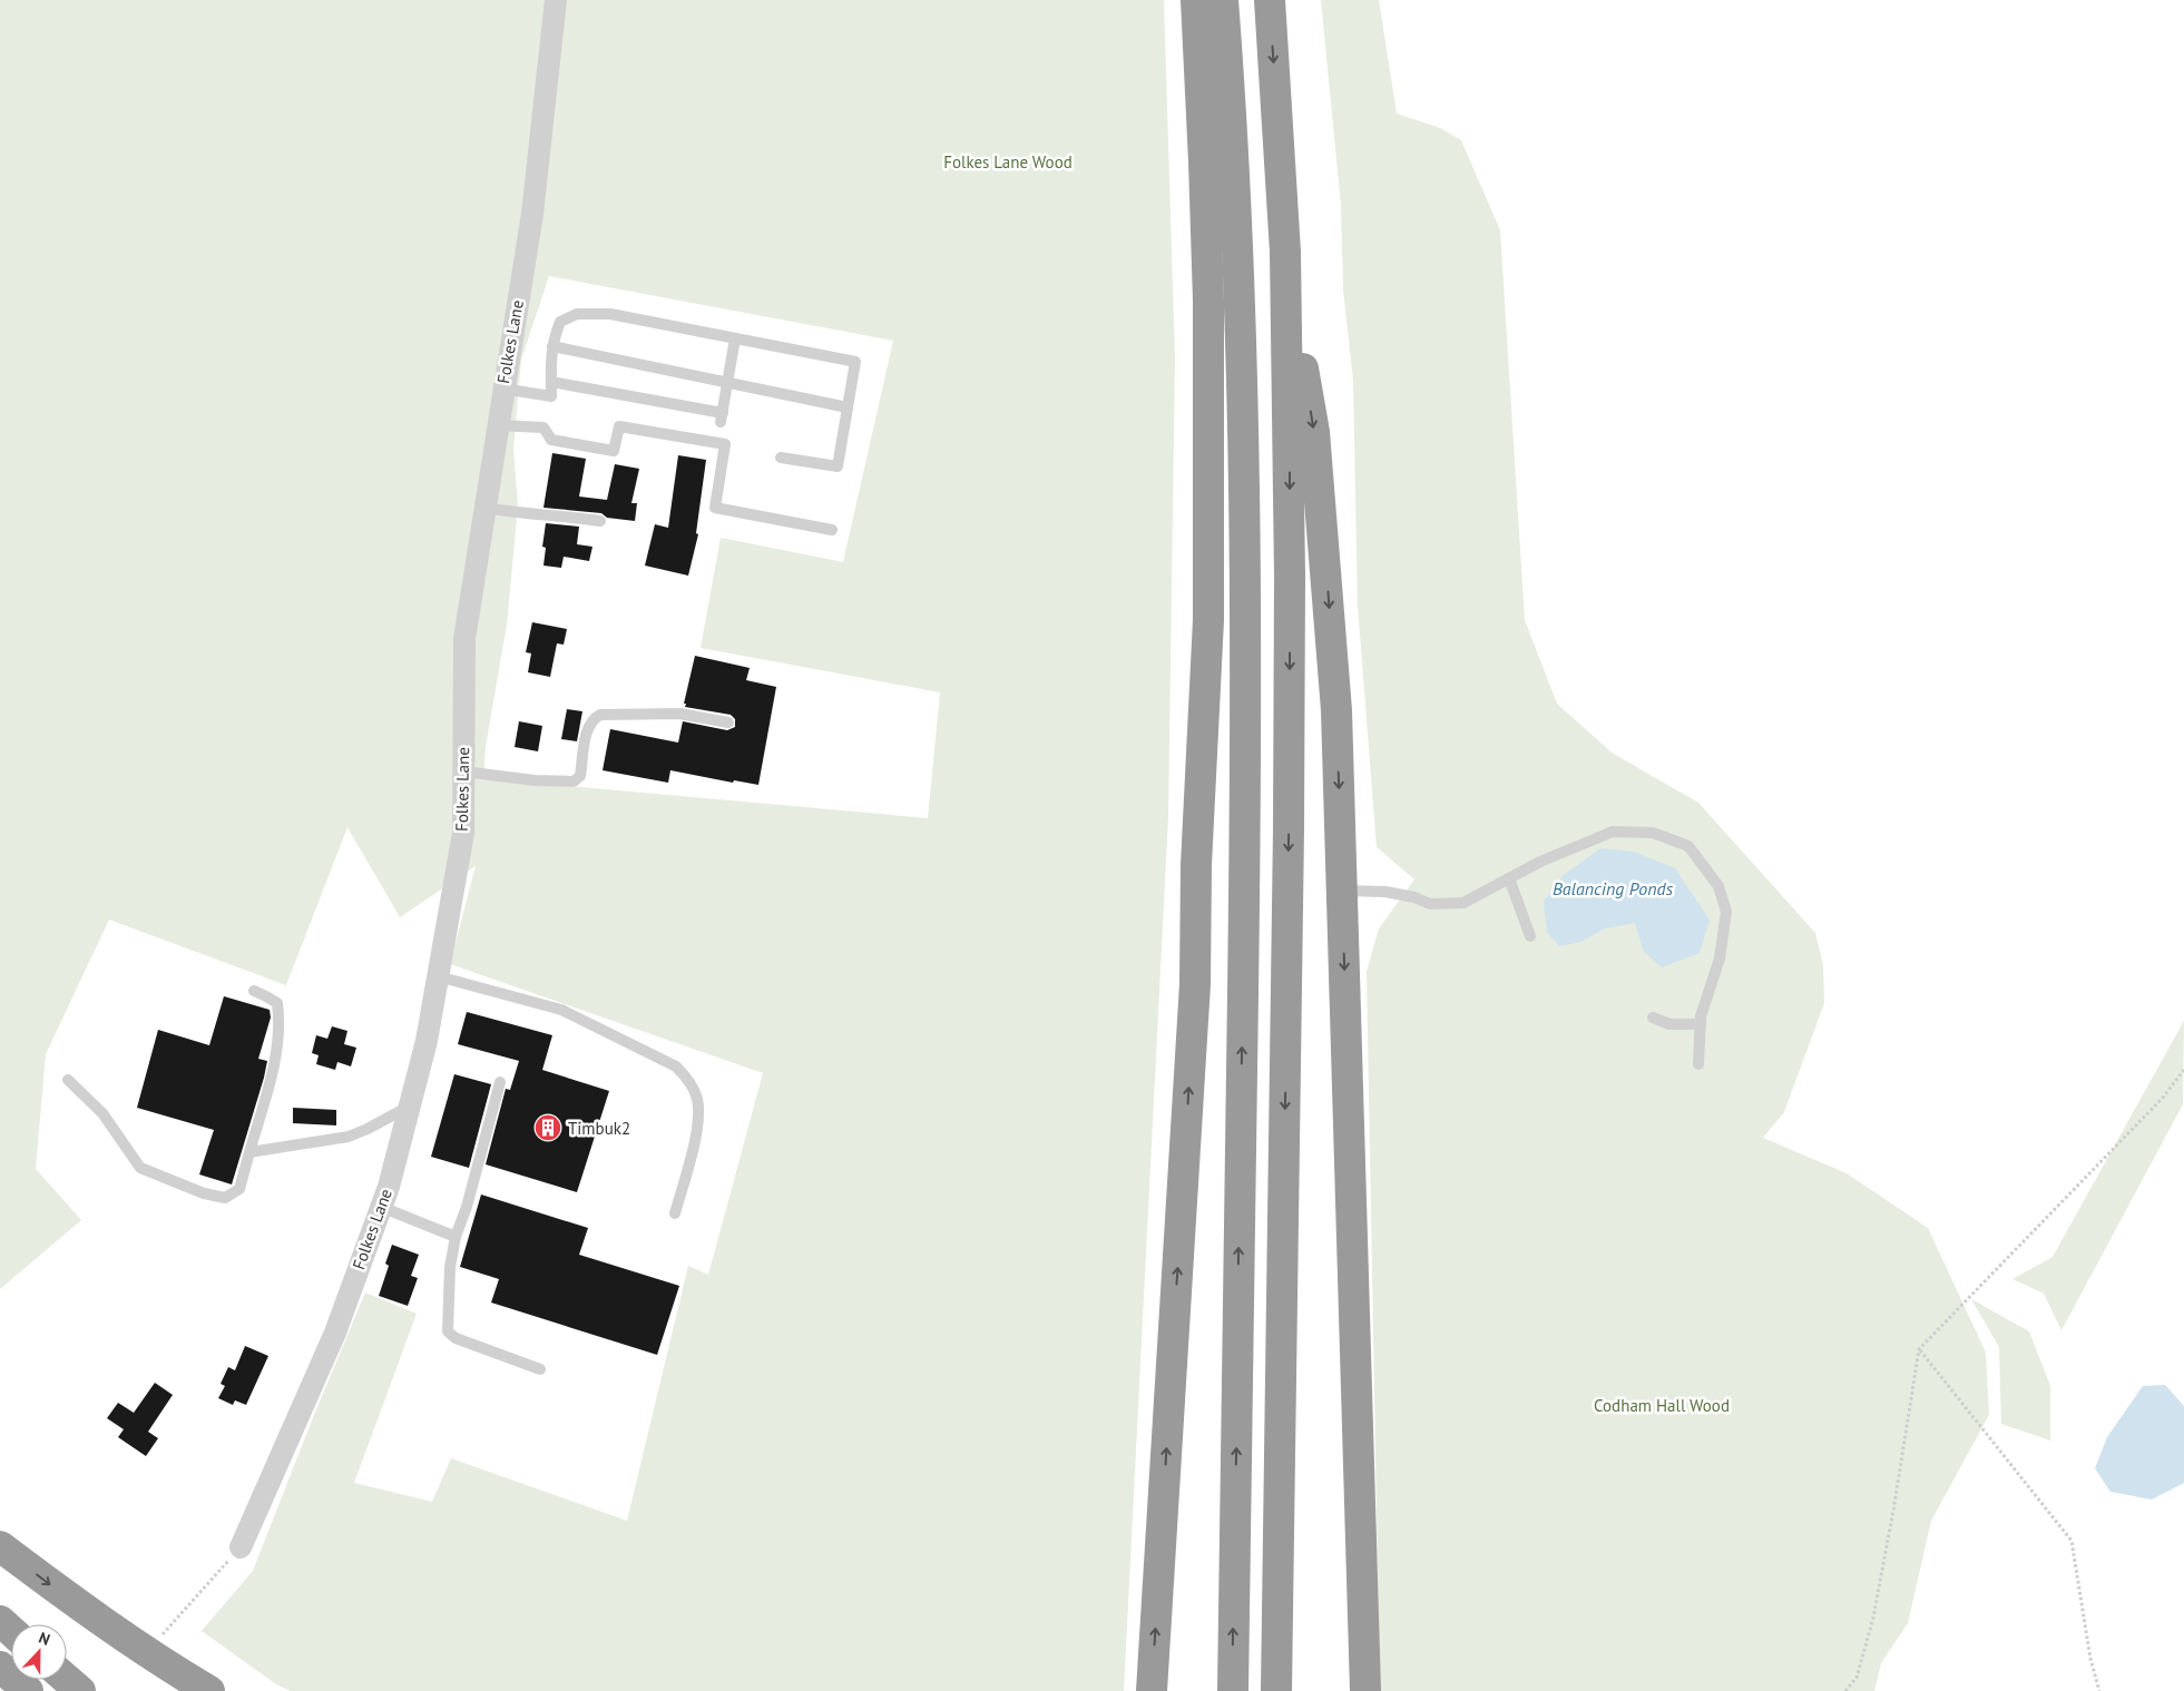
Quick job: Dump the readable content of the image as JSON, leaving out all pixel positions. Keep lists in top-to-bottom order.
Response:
{
  "streets": {
    "street": ["Folkes Lane"]
  },
  "water": ["Balancing Ponds"],
  "parks": ["Folkes Lane Wood", "Codham Hall Wood"],
  "places": {
    "building": ["Timbuk2"]
  },
  "north": "top"
}
